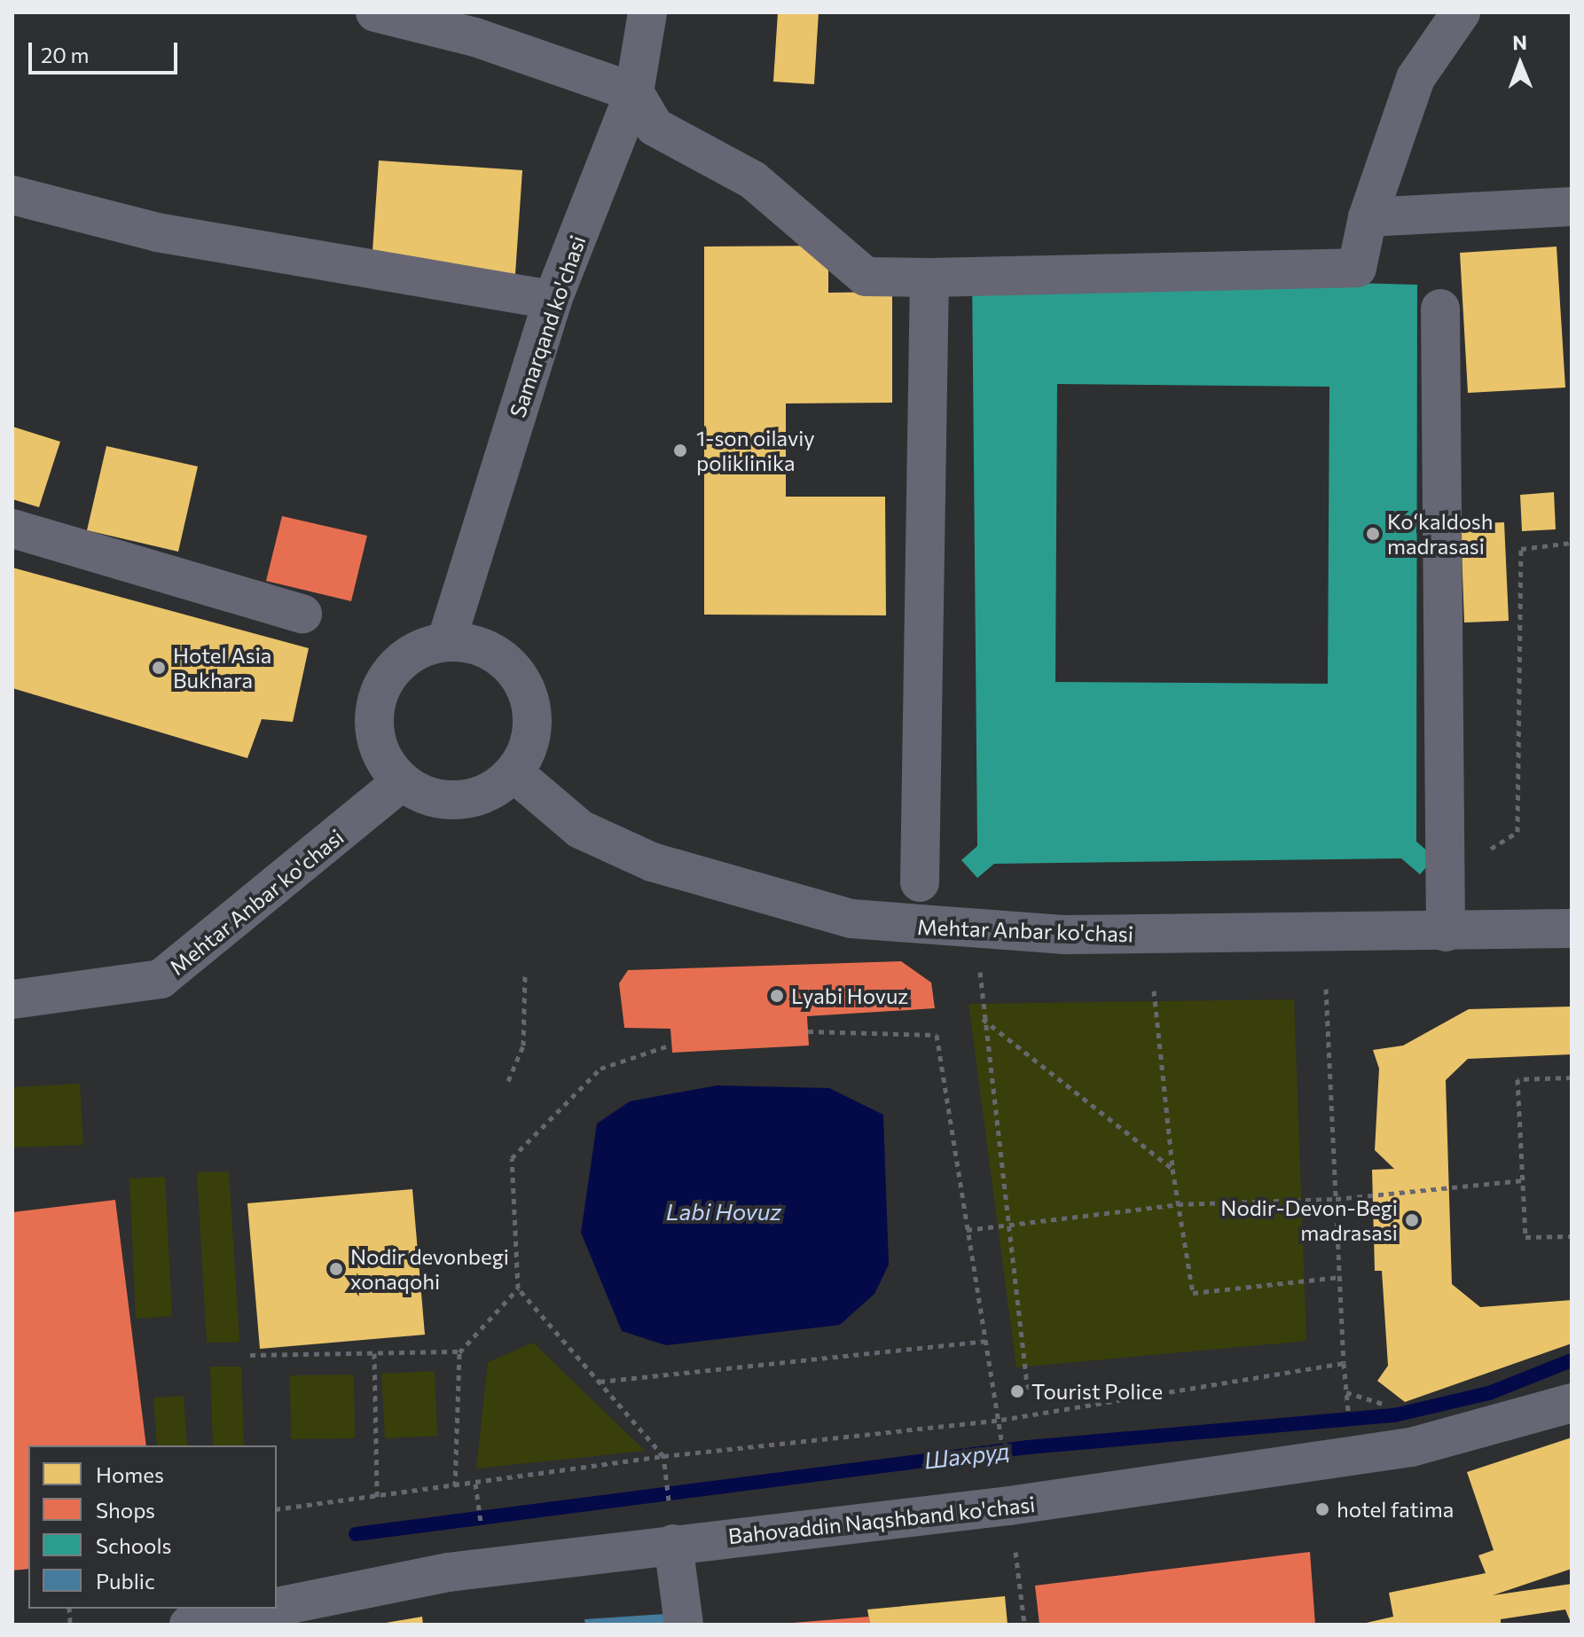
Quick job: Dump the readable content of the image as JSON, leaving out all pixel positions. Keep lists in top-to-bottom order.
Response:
{
  "streets": {
    "main road": ["Mehtar Anbar ko'chasi"],
    "street": ["Samarqand ko'chasi", "Bahovaddin Naqshband ko'chasi"]
  },
  "crossings": [
    ["Samarqand ko'chasi", "Mehtar Anbar ko'chasi"]
  ],
  "water": ["Labi Hovuz", "Шахруд"],
  "places": [
    "1-son oilaviy poliklinika",
    "Koʻkaldosh madrasasi",
    "Hotel Asia Bukhara",
    "Lyabi Hovuz",
    "Nodir-Devon-Begi madrasasi",
    "Nodir devonbegi xonaqohi",
    "Tourist Police",
    "hotel fatima"
  ],
  "legend": [
    "Homes",
    "Shops",
    "Schools",
    "Public"
  ],
  "scale_bar": "20 m",
  "north": "top"
}
